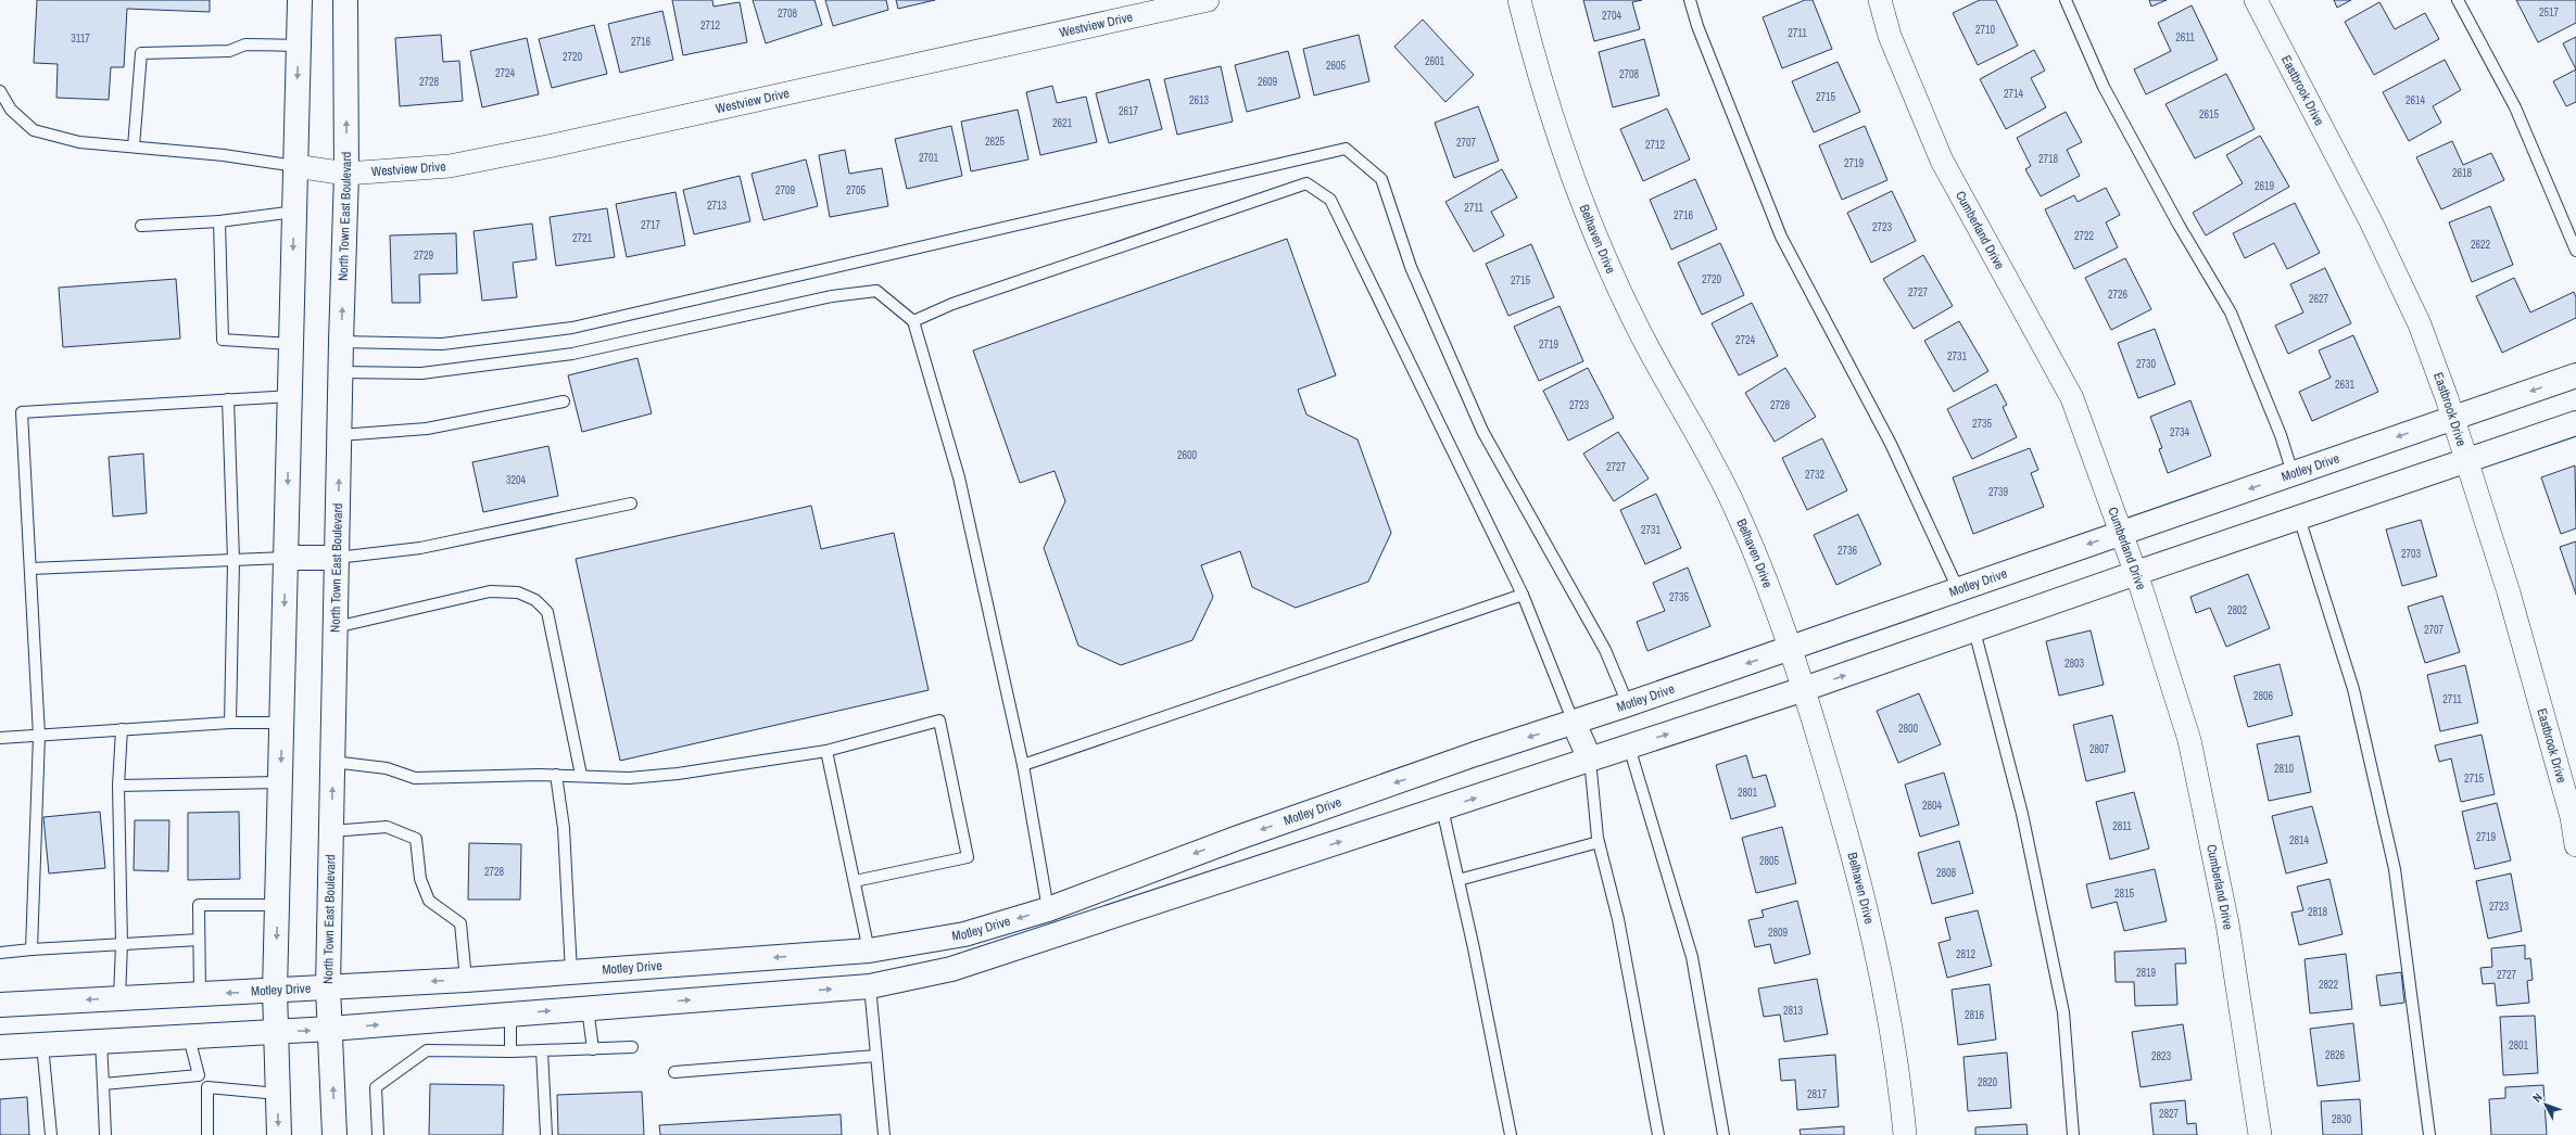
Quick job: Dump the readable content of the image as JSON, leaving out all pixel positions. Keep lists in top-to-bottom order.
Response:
{
  "streets": {
    "main road": ["North Town East Boulevard", "Motley Drive"],
    "street": [
      "Westview Drive",
      "Eastbrook Drive",
      "Cumberland Drive",
      "Belhaven Drive"
    ]
  },
  "crossings": [
    ["Westview Drive", "North Town East Boulevard"],
    ["Eastbrook Drive", "Motley Drive"],
    ["North Town East Boulevard", "Motley Drive"],
    ["Cumberland Drive", "Motley Drive"],
    ["Belhaven Drive", "Motley Drive"]
  ],
  "house_numbers": [
    "2517",
    "2708",
    "2704",
    "2712",
    "2710",
    "2711",
    "2611",
    "3117",
    "2716",
    "2720",
    "2601",
    "2605",
    "2724",
    "2708",
    "2728",
    "2609",
    "2714",
    "2715",
    "2613",
    "2614",
    "2617",
    "2615",
    "2621",
    "2625",
    "2707",
    "2712",
    "2701",
    "2718",
    "2719",
    "2618",
    "2619",
    "2709",
    "2705",
    "2713",
    "2711",
    "2716",
    "2717",
    "2723",
    "2722",
    "2721",
    "2622",
    "2729",
    "2720",
    "2715",
    "2727",
    "2726",
    "2627",
    "2724",
    "2719",
    "2731",
    "2730",
    "2631",
    "2723",
    "2728",
    "2735",
    "2734",
    "2600",
    "2727",
    "2732",
    "3204",
    "2739",
    "2731",
    "2736",
    "2703",
    "2735",
    "2802",
    "2707",
    "2803",
    "2806",
    "2711",
    "2800",
    "2807",
    "2810",
    "2715",
    "2801",
    "2804",
    "2811",
    "2719",
    "2814",
    "2805",
    "2728",
    "2808",
    "2815",
    "2723",
    "2818",
    "2809",
    "2812",
    "2819",
    "2727",
    "2822",
    "2813",
    "2816",
    "2801",
    "2826",
    "2823",
    "2820",
    "2817",
    "2827",
    "2830"
  ],
  "north": "top left"
}
